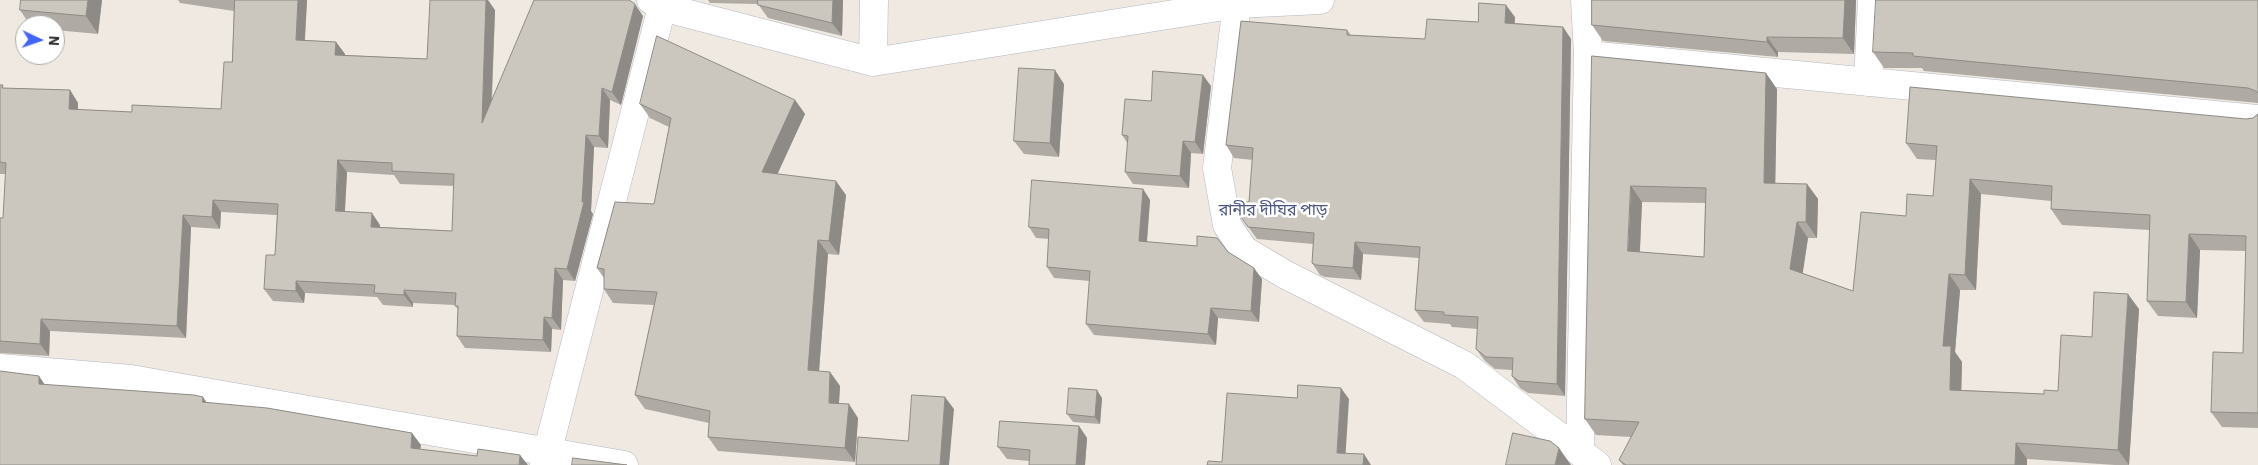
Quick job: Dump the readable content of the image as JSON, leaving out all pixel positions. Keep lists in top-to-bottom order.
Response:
{
  "districts": ["রানীর দীঘির পাড়"],
  "north": "right"
}
